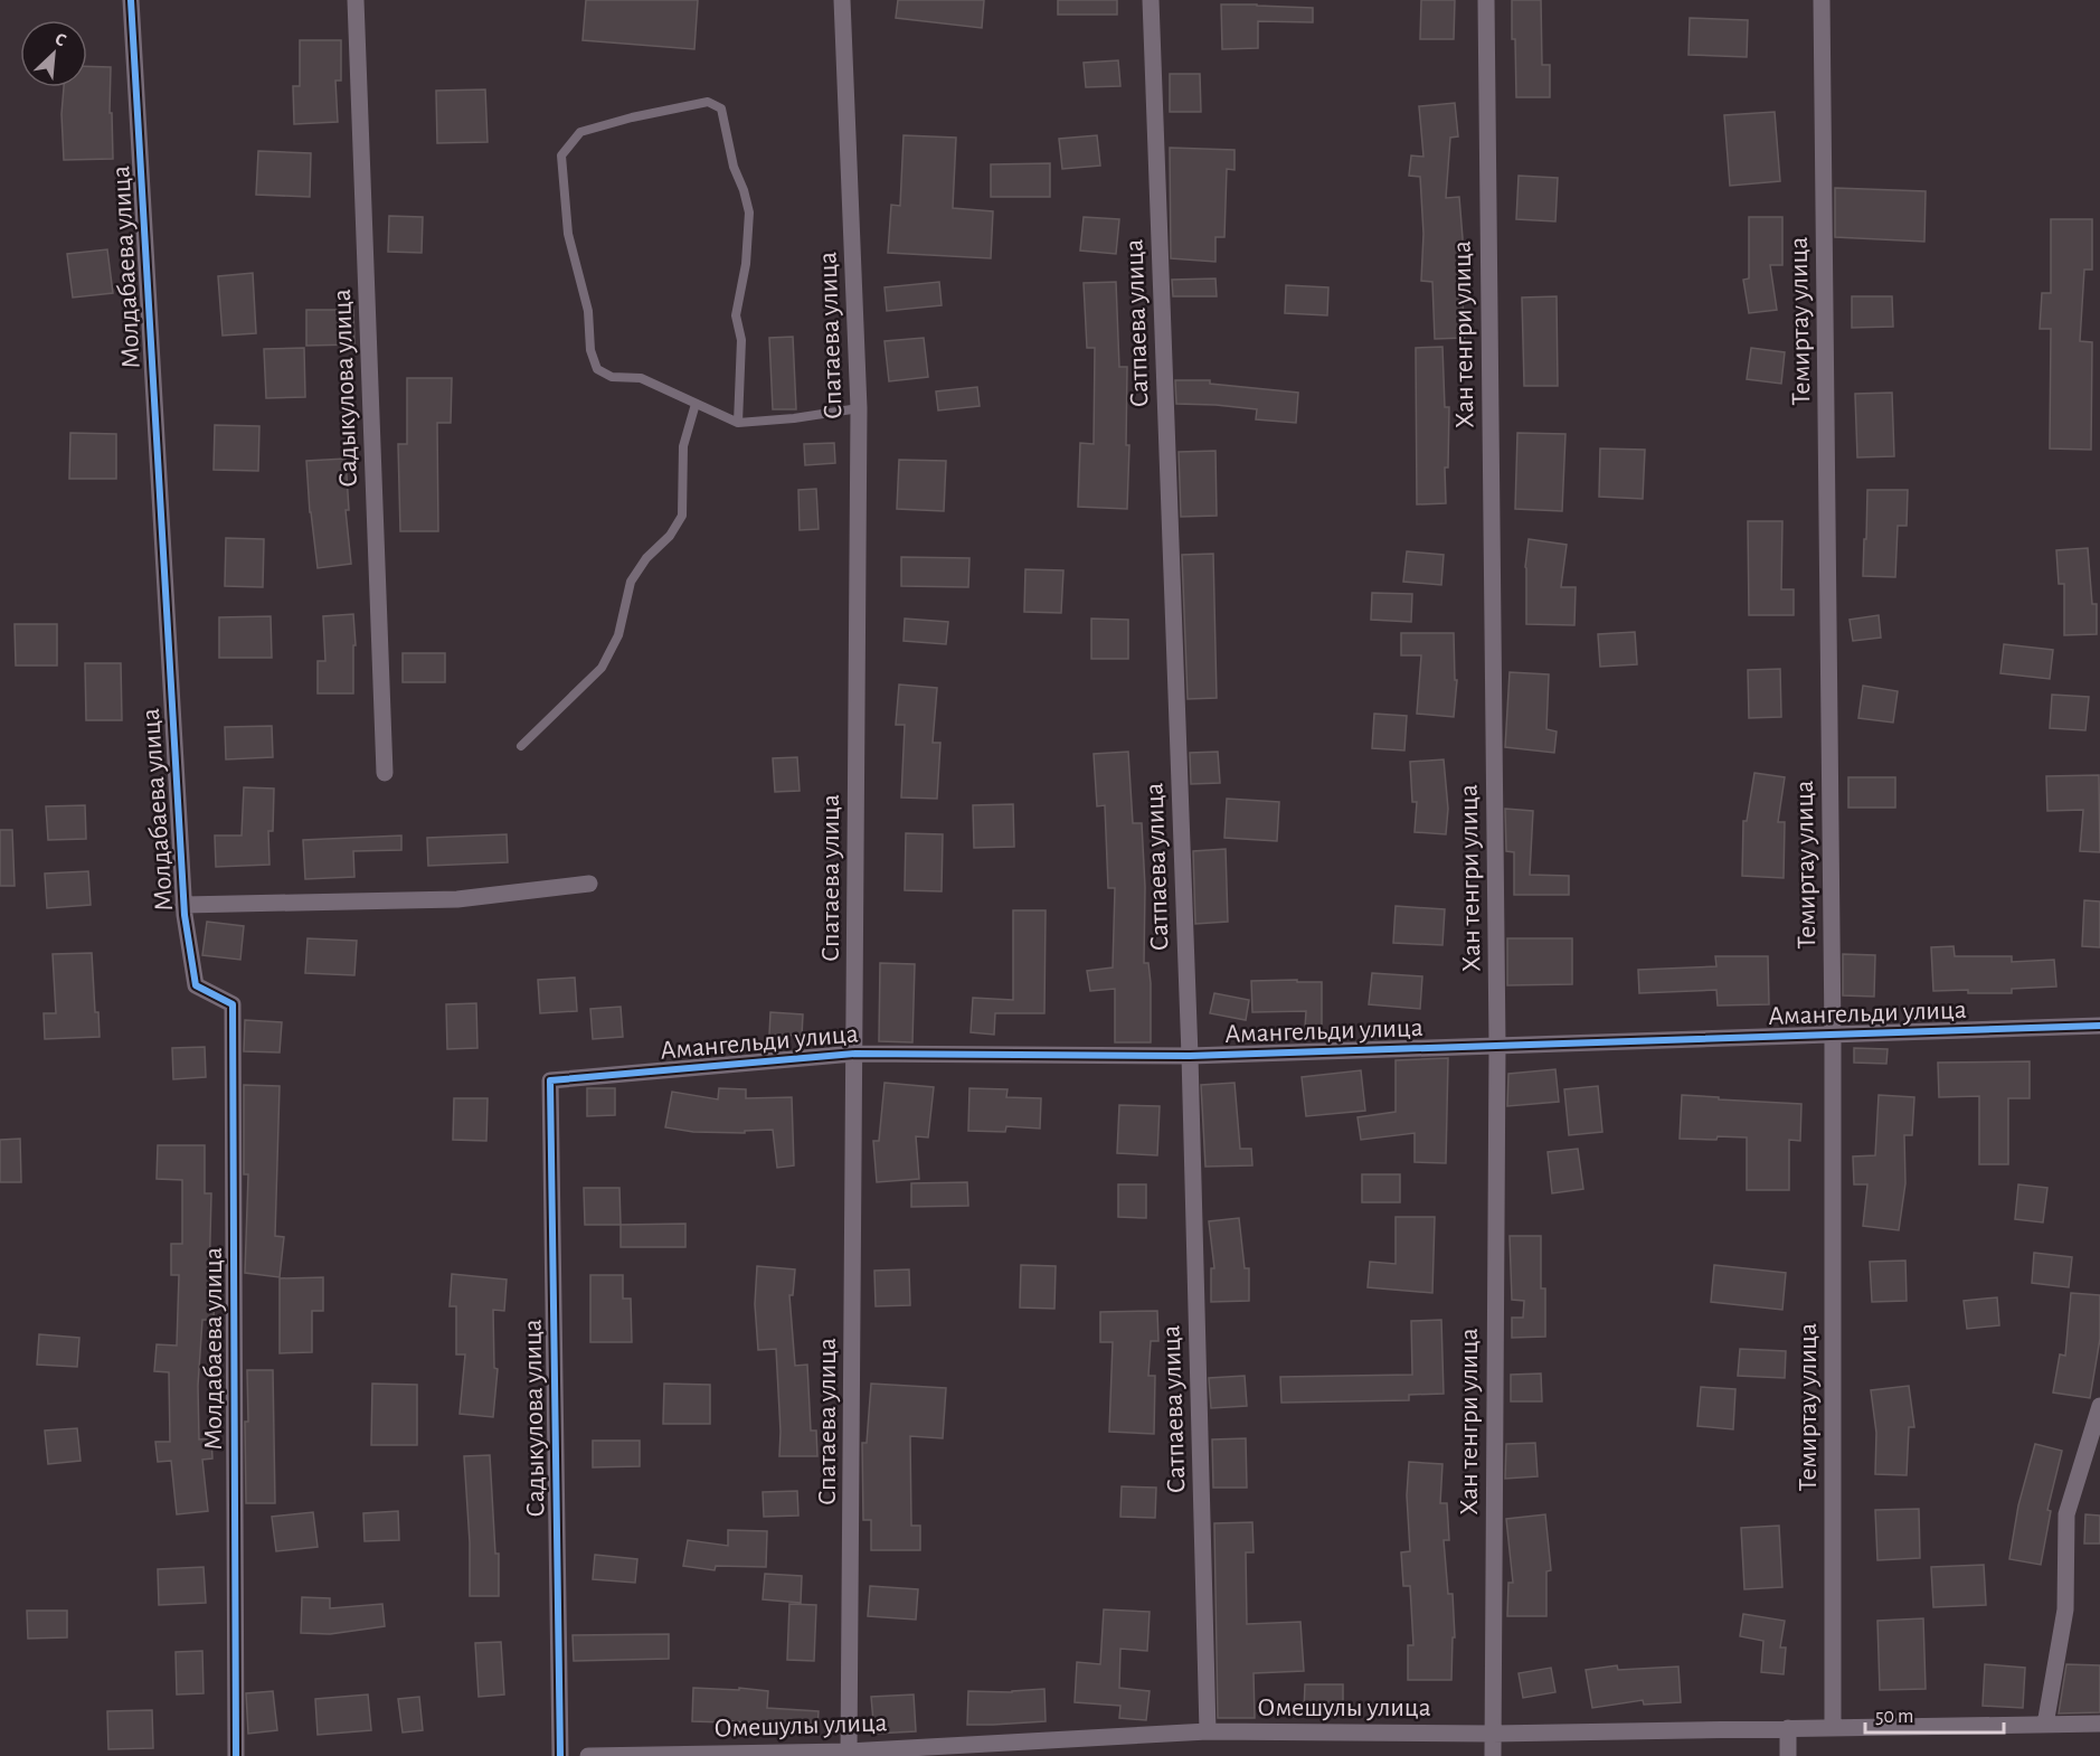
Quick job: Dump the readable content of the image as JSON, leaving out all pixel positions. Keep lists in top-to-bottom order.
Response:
{
  "streets": {
    "street": [
      "Молдабаева улица",
      "Темиртау улица",
      "Сатпаева улица",
      "Хан тенгри улица",
      "Спатаева улица",
      "Садыкулова улица",
      "Амангельди улица",
      "Омешулы улица"
    ]
  },
  "crossings": [
    ["Темиртау улица", "Амангельди улица"],
    ["Темиртау улица", "Омешулы улица"],
    ["Сатпаева улица", "Амангельди улица"],
    ["Сатпаева улица", "Омешулы улица"],
    ["Хан тенгри улица", "Амангельди улица"],
    ["Хан тенгри улица", "Омешулы улица"],
    ["Спатаева улица", "Амангельди улица"],
    ["Спатаева улица", "Омешулы улица"],
    ["Садыкулова улица", "Амангельди улица"]
  ],
  "scale_bar": "50 m",
  "north": "top right"
}
